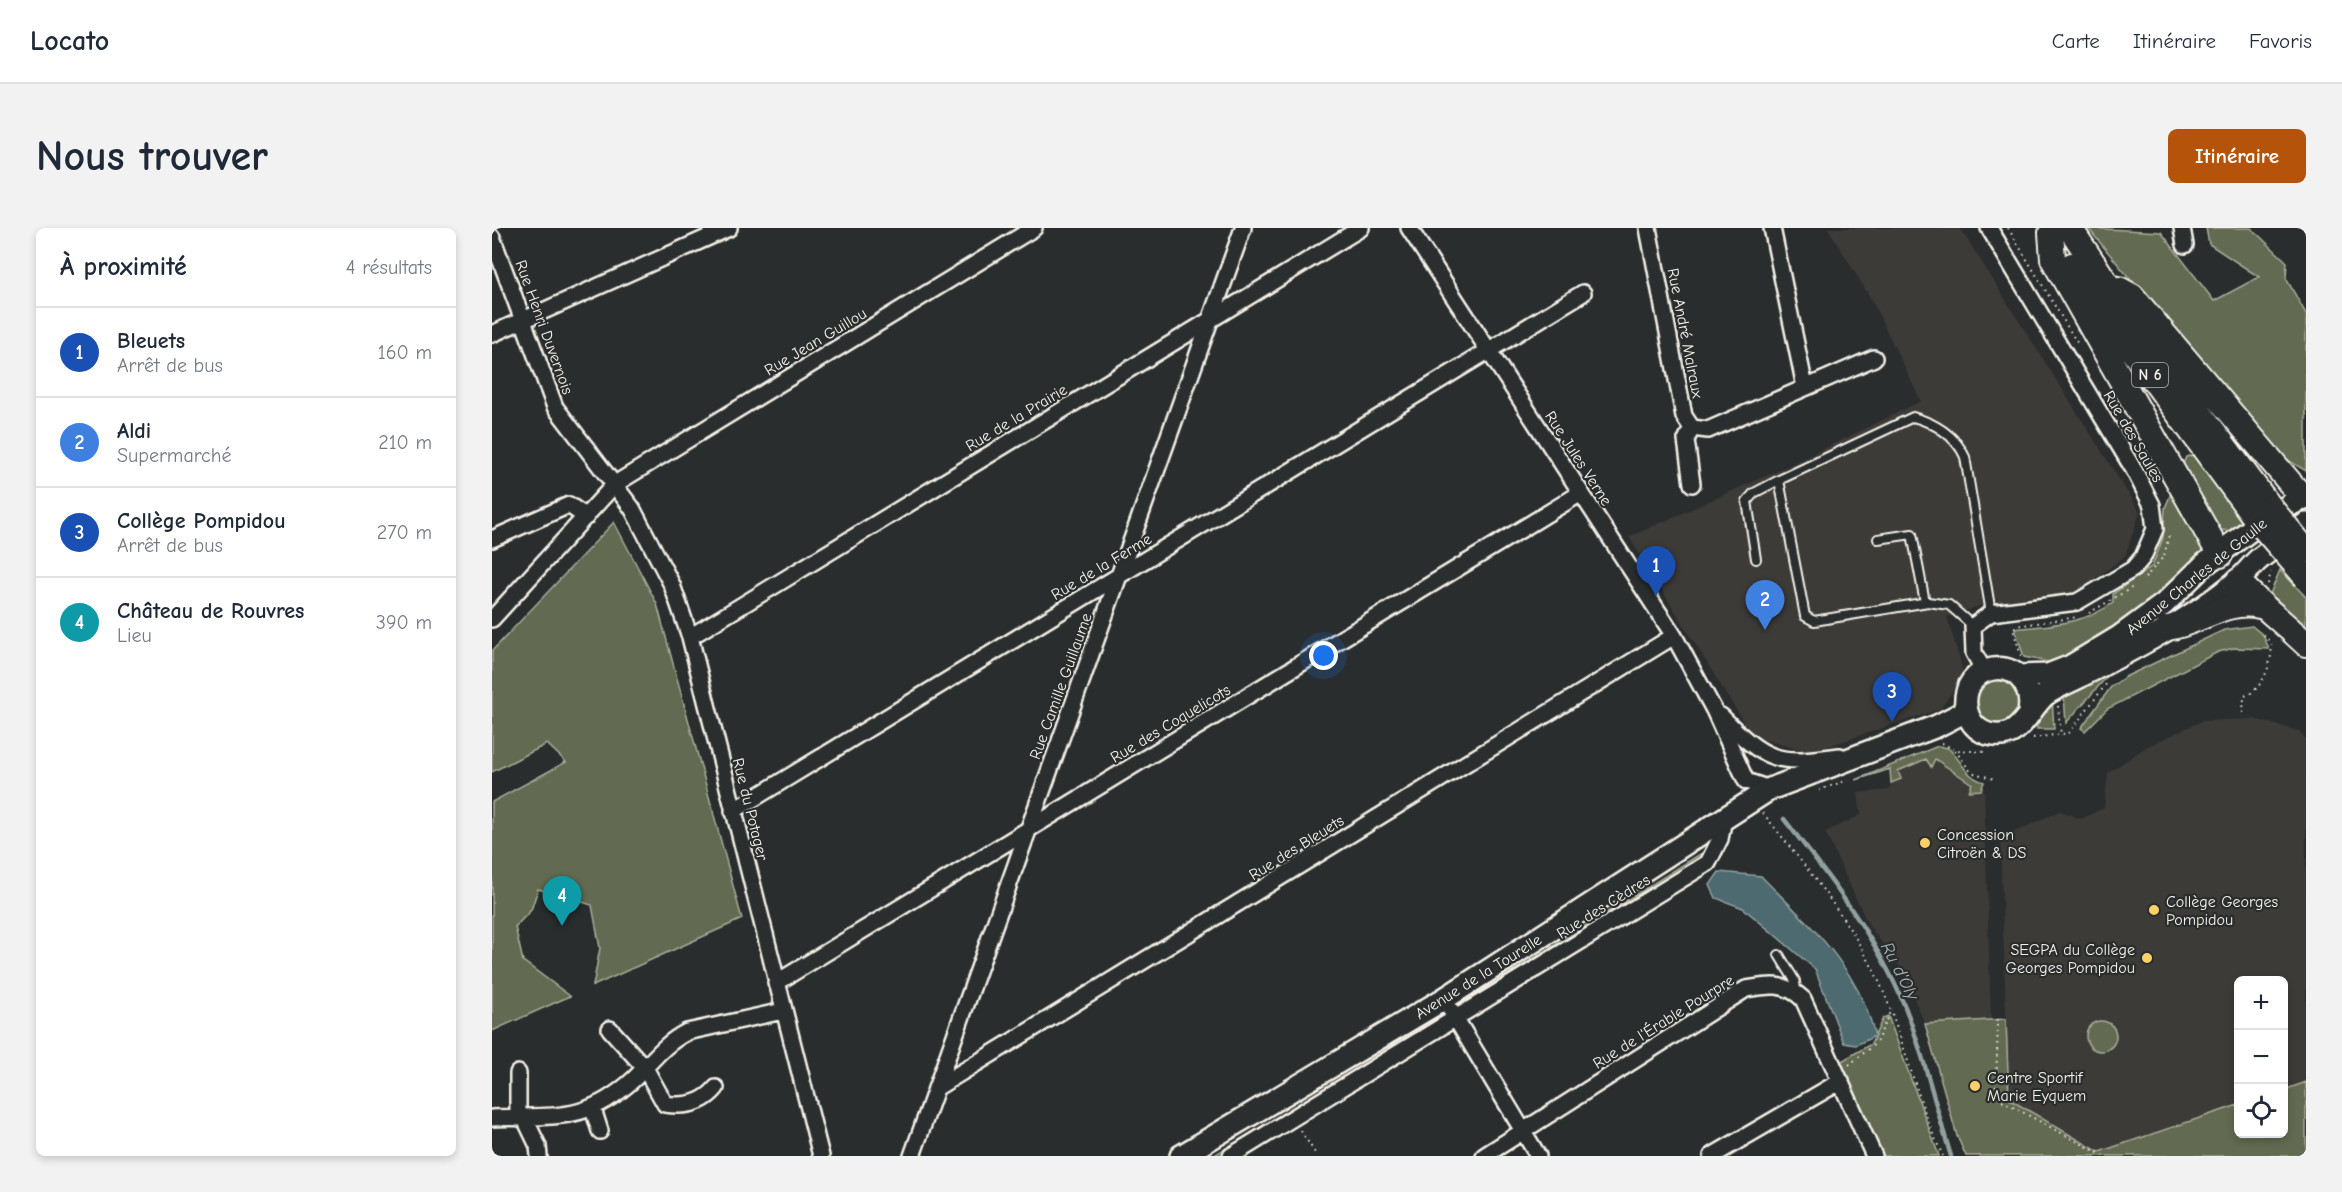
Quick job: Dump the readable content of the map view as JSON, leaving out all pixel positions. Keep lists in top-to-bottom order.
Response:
{
  "streets": {
    "main road": ["N 6", "Avenue Charles de Gaulle", "Avenue de la Tourelle"],
    "street": [
      "Rue Henri Duvernois",
      "Rue André Malraux",
      "Rue Jean Guillou",
      "Rue de la Prairie",
      "Rue des Saules",
      "Rue Jules Verne",
      "Rue de la Ferme",
      "Rue Camille Guillaume",
      "Rue des Coquelicots",
      "Rue du Potager",
      "Rue des Bleuets",
      "Rue des Cèdres",
      "Rue de l'Érable Pourpre"
    ]
  },
  "crossings": [
    ["Rue Henri Duvernois", "Rue Jean Guillou"],
    ["Rue Henri Duvernois", "Rue du Potager"],
    ["Rue Jean Guillou", "Rue du Potager"],
    ["Rue de la Prairie", "Rue Camille Guillaume"],
    ["Rue de la Prairie", "Rue du Potager"],
    ["Rue Jules Verne", "Rue de la Ferme"],
    ["Rue Jules Verne", "Rue des Coquelicots"],
    ["Rue Jules Verne", "Rue des Bleuets"],
    ["Rue Jules Verne", "Avenue de la Tourelle"],
    ["Rue de la Ferme", "Rue Camille Guillaume"],
    ["Rue de la Ferme", "Rue du Potager"],
    ["Rue Camille Guillaume", "Rue des Coquelicots"],
    ["Rue Camille Guillaume", "Rue des Bleuets"],
    ["Rue des Coquelicots", "Rue du Potager"],
    ["Rue des Cèdres", "Avenue de la Tourelle"]
  ],
  "water": ["Ru d'Oly"],
  "places": [
    "Concession Citroën & DS",
    "Collège Georges Pompidou",
    "SEGPA du Collège Georges Pompidou",
    "Centre Sportif Marie Eyquem"
  ],
  "page": {
    "header": "Locato",
    "nav": ["Carte", "Itinéraire", "Favoris"],
    "buttons": "Itinéraire",
    "title": "Nous trouver",
    "heading": ["À proximité", "4 résultats"],
    "list": [
      {
        "mark": "1",
        "name": "Bleuets",
        "note": "Arrêt de bus",
        "value": "160 m"
      },
      {
        "mark": "2",
        "name": "Aldi",
        "note": "Supermarché",
        "value": "210 m"
      },
      {
        "mark": "3",
        "name": "Collège Pompidou",
        "note": "Arrêt de bus",
        "value": "270 m"
      },
      {
        "mark": "4",
        "name": "Château de Rouvres",
        "note": "Lieu",
        "value": "390 m"
      }
    ],
    "pins": [
      "1",
      "2",
      "3",
      "4"
    ],
    "map_buttons": ["+", "−"]
  }
}
